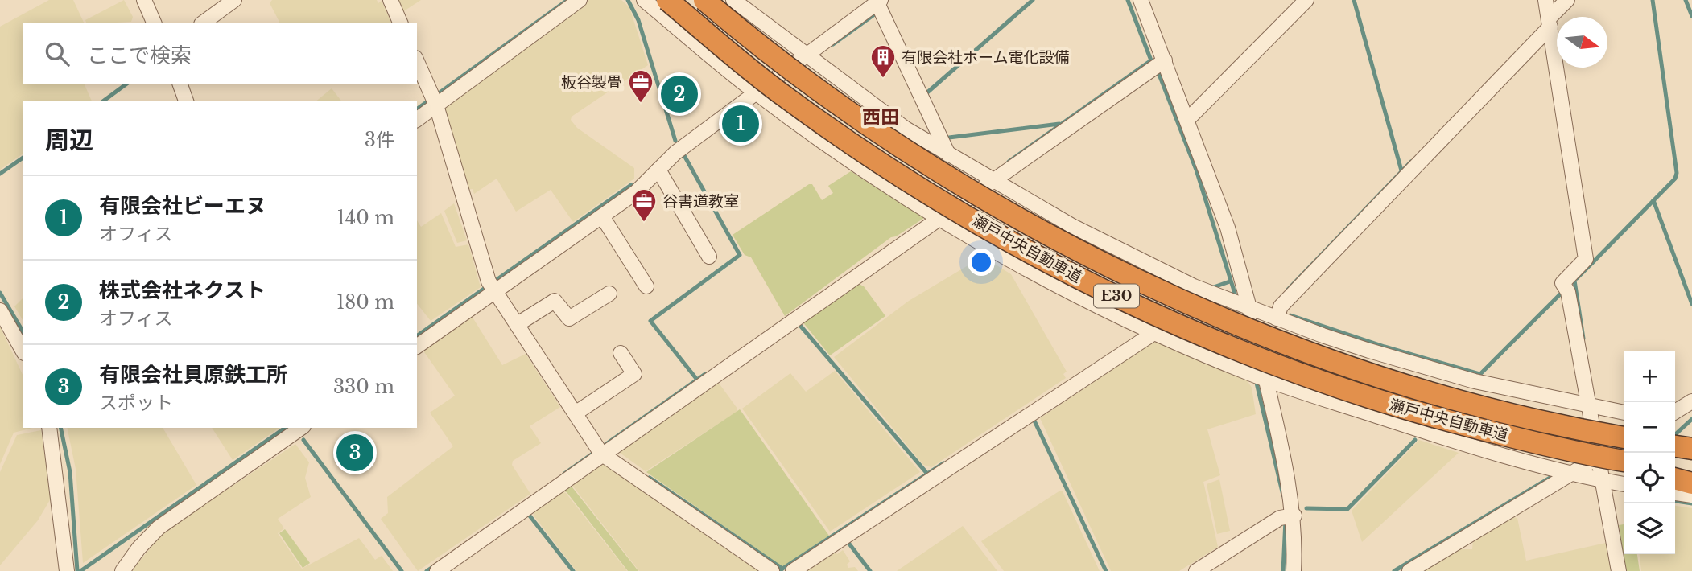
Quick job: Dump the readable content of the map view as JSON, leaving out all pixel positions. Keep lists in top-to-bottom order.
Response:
{
  "streets": {
    "highway": ["瀬戸中央自動車道", "E30"]
  },
  "districts": ["西田"],
  "places": {
    "building": ["有限会社ホーム電化設備"],
    "office": ["板谷製畳", "谷書道教室"]
  },
  "north": "right",
  "page": {
    "search": "ここで検索",
    "pins": ["2", "1", "3"],
    "heading": ["周辺", "3件"],
    "list": [
      {
        "mark": "1",
        "name": "有限会社ビーエヌ",
        "note": "オフィス",
        "value": "140 m"
      },
      {
        "mark": "2",
        "name": "株式会社ネクスト",
        "note": "オフィス",
        "value": "180 m"
      },
      {
        "mark": "3",
        "name": "有限会社貝原鉄工所",
        "note": "スポット",
        "value": "330 m"
      }
    ],
    "map_buttons": ["+", "−"]
  }
}
